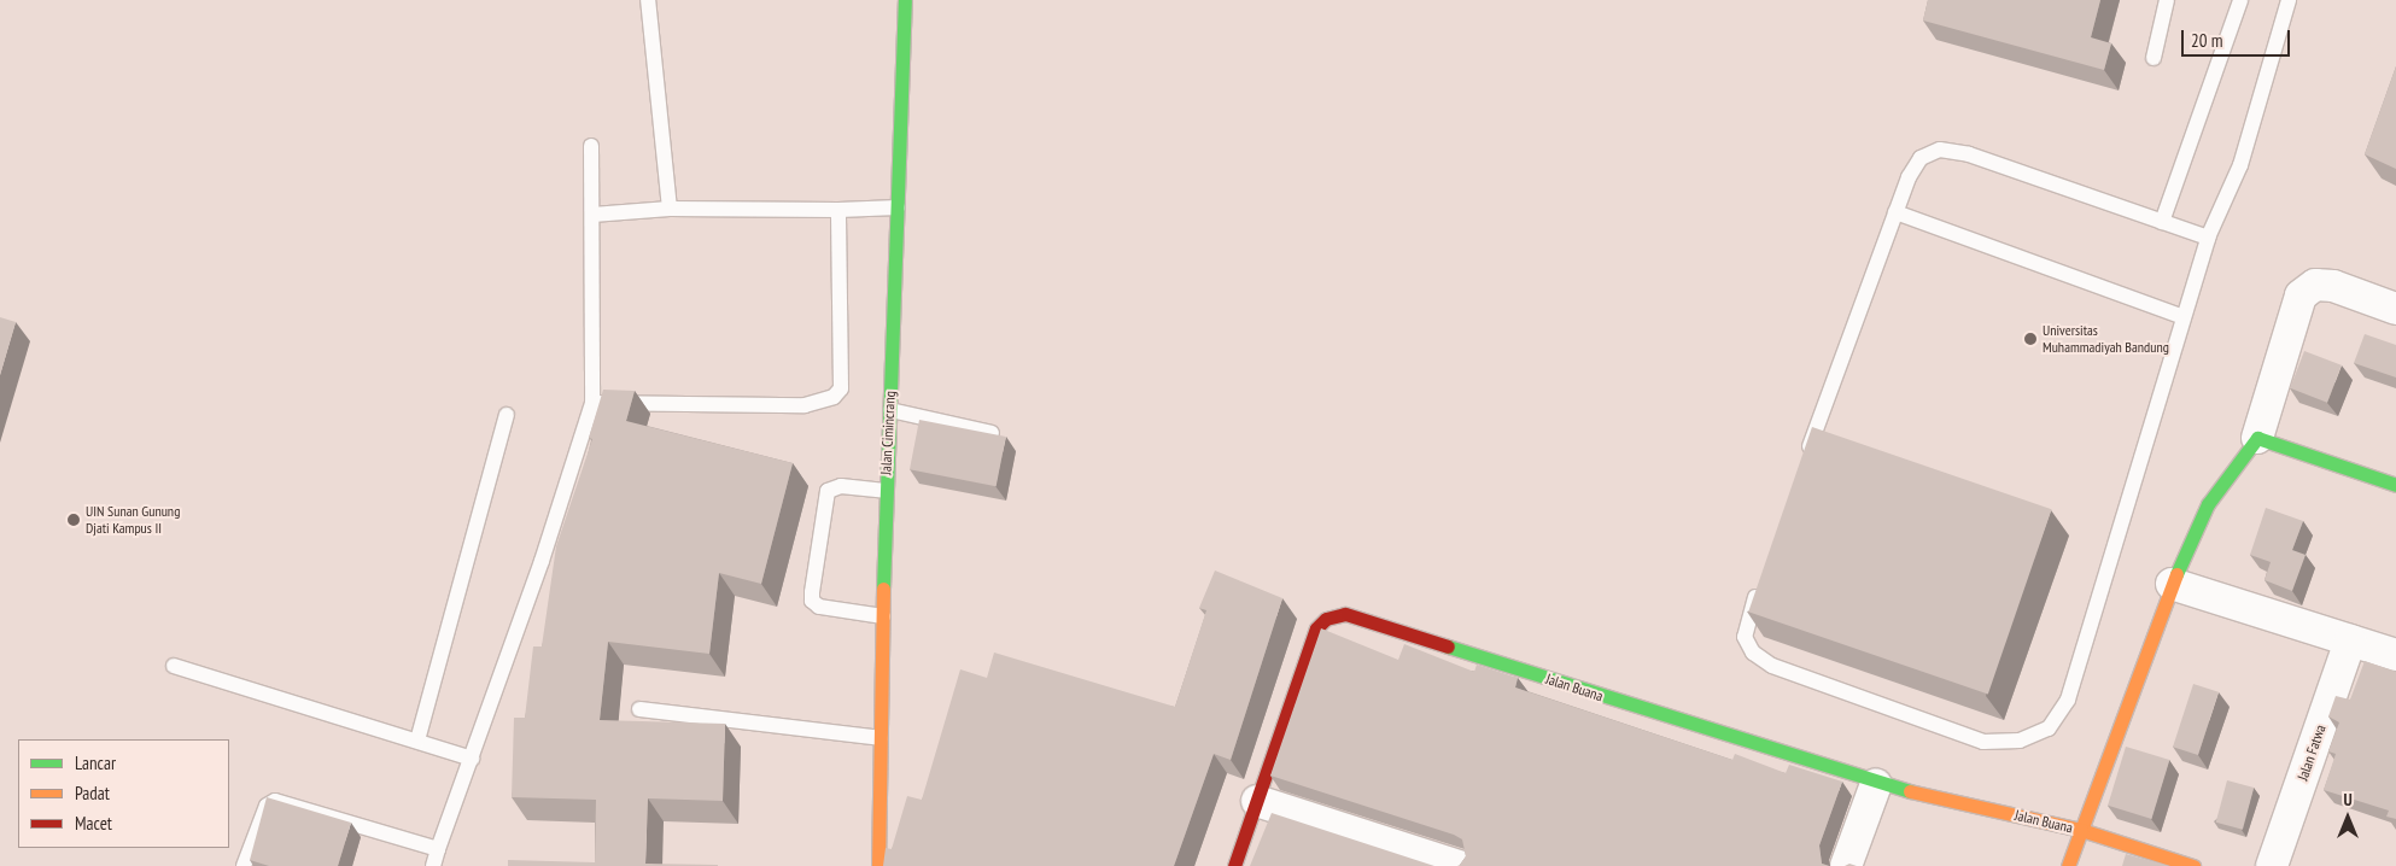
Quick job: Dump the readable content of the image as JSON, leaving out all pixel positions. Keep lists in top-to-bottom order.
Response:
{
  "streets": {
    "street": ["Jalan Cimincrang", "Jalan Buana", "Jalan Fatwa"]
  },
  "places": ["Universitas Muhammadiyah Bandung", "UIN Sunan Gunung Djati Kampus II"],
  "legend": ["Lancar", "Padat", "Macet"],
  "scale_bar": "20 m",
  "north": "top"
}
